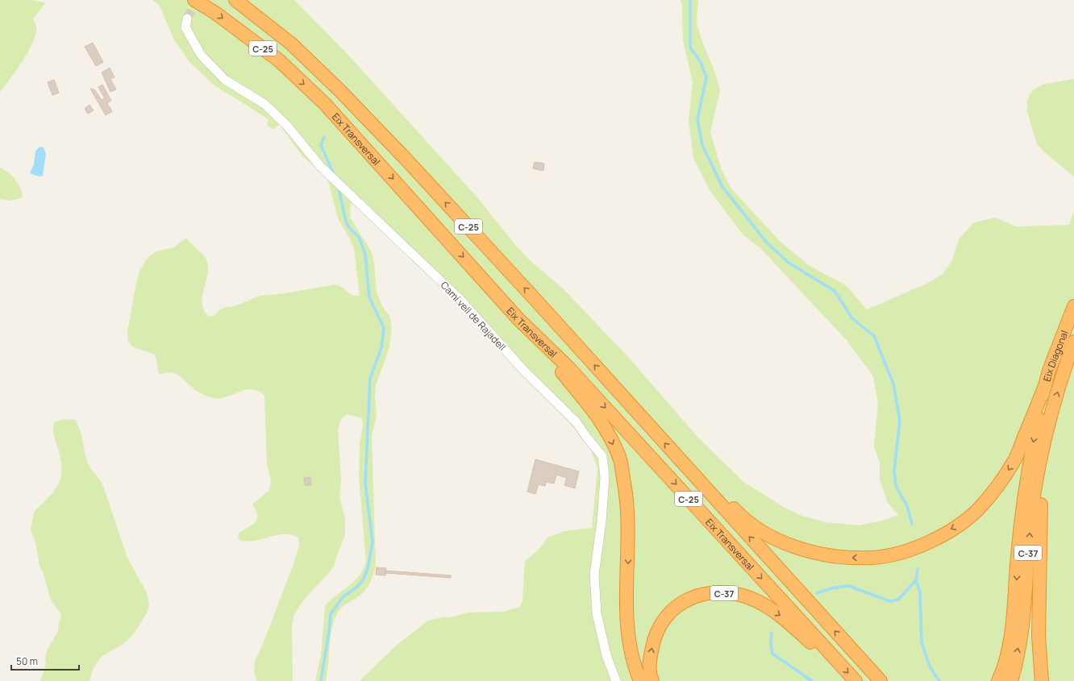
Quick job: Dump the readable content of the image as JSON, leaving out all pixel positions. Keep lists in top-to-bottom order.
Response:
{
  "streets": {
    "highway": [
      "C-25",
      "Eix Transversal",
      "Eix Diagonal",
      "C-37"
    ],
    "street": ["Camí vell de Rajadell"]
  },
  "crossings": [
    ["Eix Transversal", "C-37"],
    ["Eix Diagonal", "C-37"]
  ],
  "scale_bar": "50 m"
}
